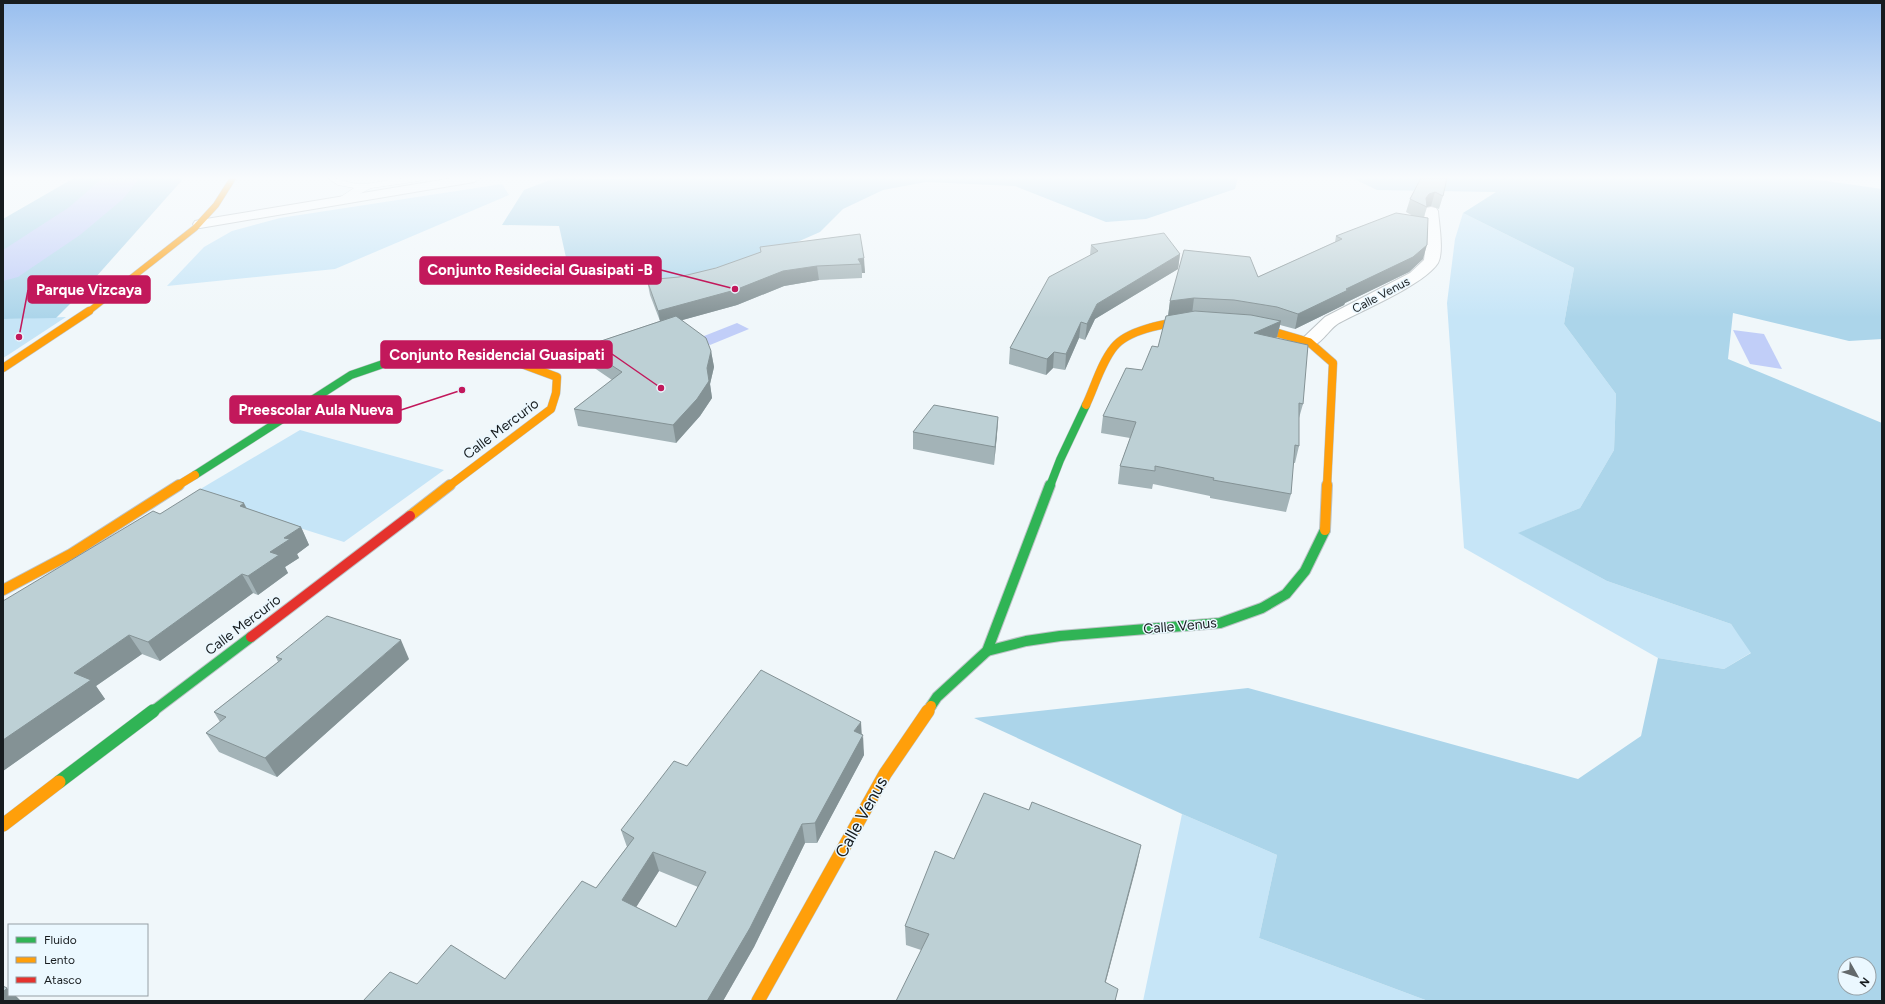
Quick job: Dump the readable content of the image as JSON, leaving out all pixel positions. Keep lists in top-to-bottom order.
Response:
{
  "streets": {
    "street": ["Calle Venus", "Calle Mercurio"]
  },
  "places": [
    "Conjunto Residecial Guasipati -B",
    "Parque Vizcaya",
    "Conjunto Residencial Guasipati",
    "Preescolar Aula Nueva"
  ],
  "legend": ["Fluido", "Lento", "Atasco"],
  "north": "bottom right"
}
